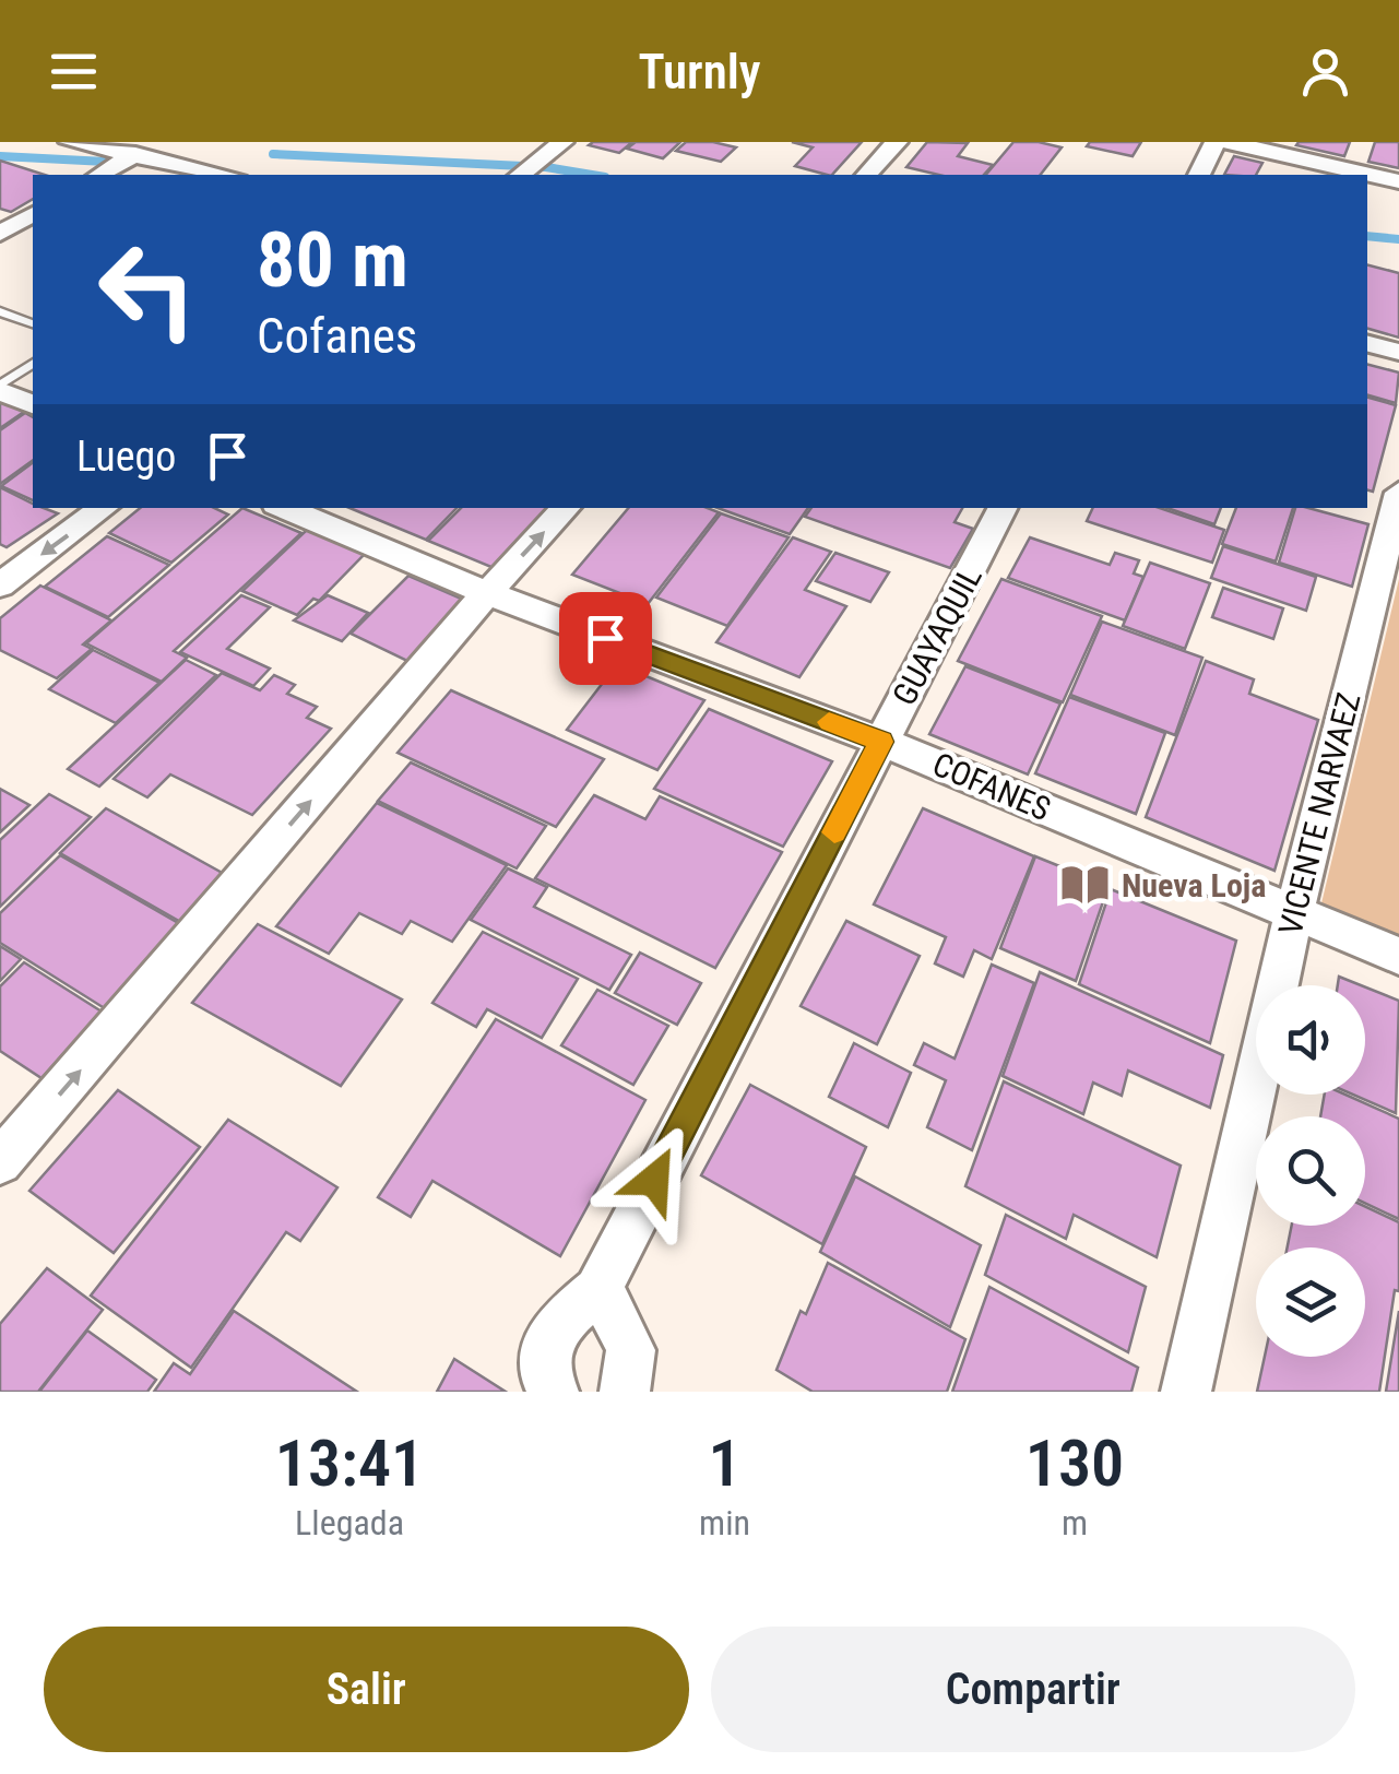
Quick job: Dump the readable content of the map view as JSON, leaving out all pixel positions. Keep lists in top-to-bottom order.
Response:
{
  "streets": {
    "street": ["GUAYAQUIL", "COFANES", "VICENTE NARVAEZ"]
  },
  "crossings": [
    ["GUAYAQUIL", "COFANES"],
    ["COFANES", "VICENTE NARVAEZ"]
  ],
  "places": {
    "library": ["Nueva Loja"]
  },
  "page": {
    "header": "Turnly",
    "turn": ["80 m", "Cofanes"],
    "then": "Luego",
    "eta": [
      "13:41",
      "Llegada",
      "1",
      "min",
      "130",
      "m"
    ],
    "buttons": ["Salir", "Compartir"]
  }
}
